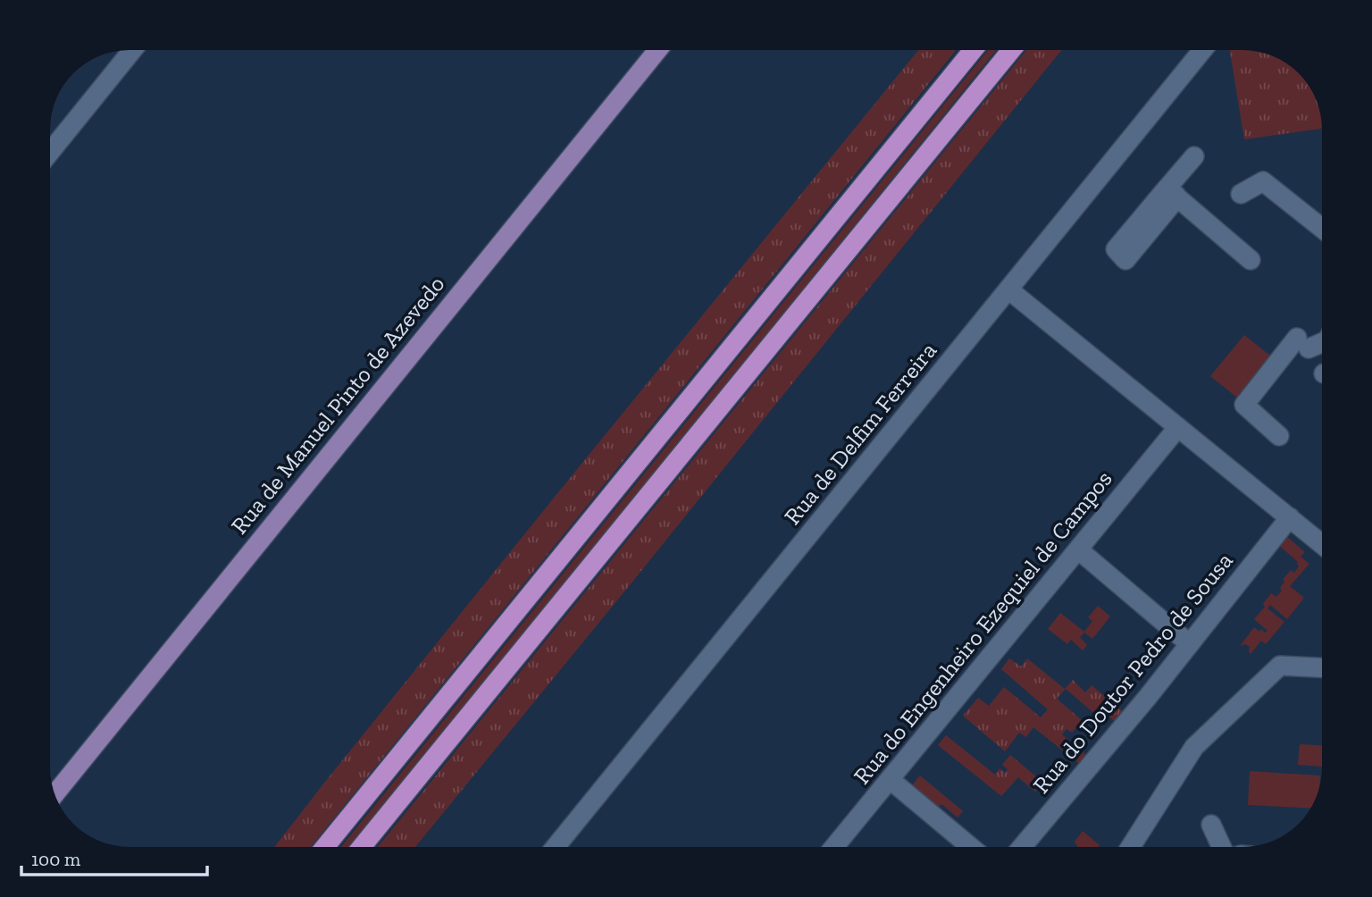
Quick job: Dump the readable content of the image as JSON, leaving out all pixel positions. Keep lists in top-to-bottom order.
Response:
{
  "streets": {
    "main road": ["Rua de Manuel Pinto de Azevedo"],
    "street": ["Rua de Delfim Ferreira", "Rua do Engenheiro Ezequiel de Campos", "Rua do Doutor Pedro de Sousa"]
  },
  "scale_bar": "100 m"
}
